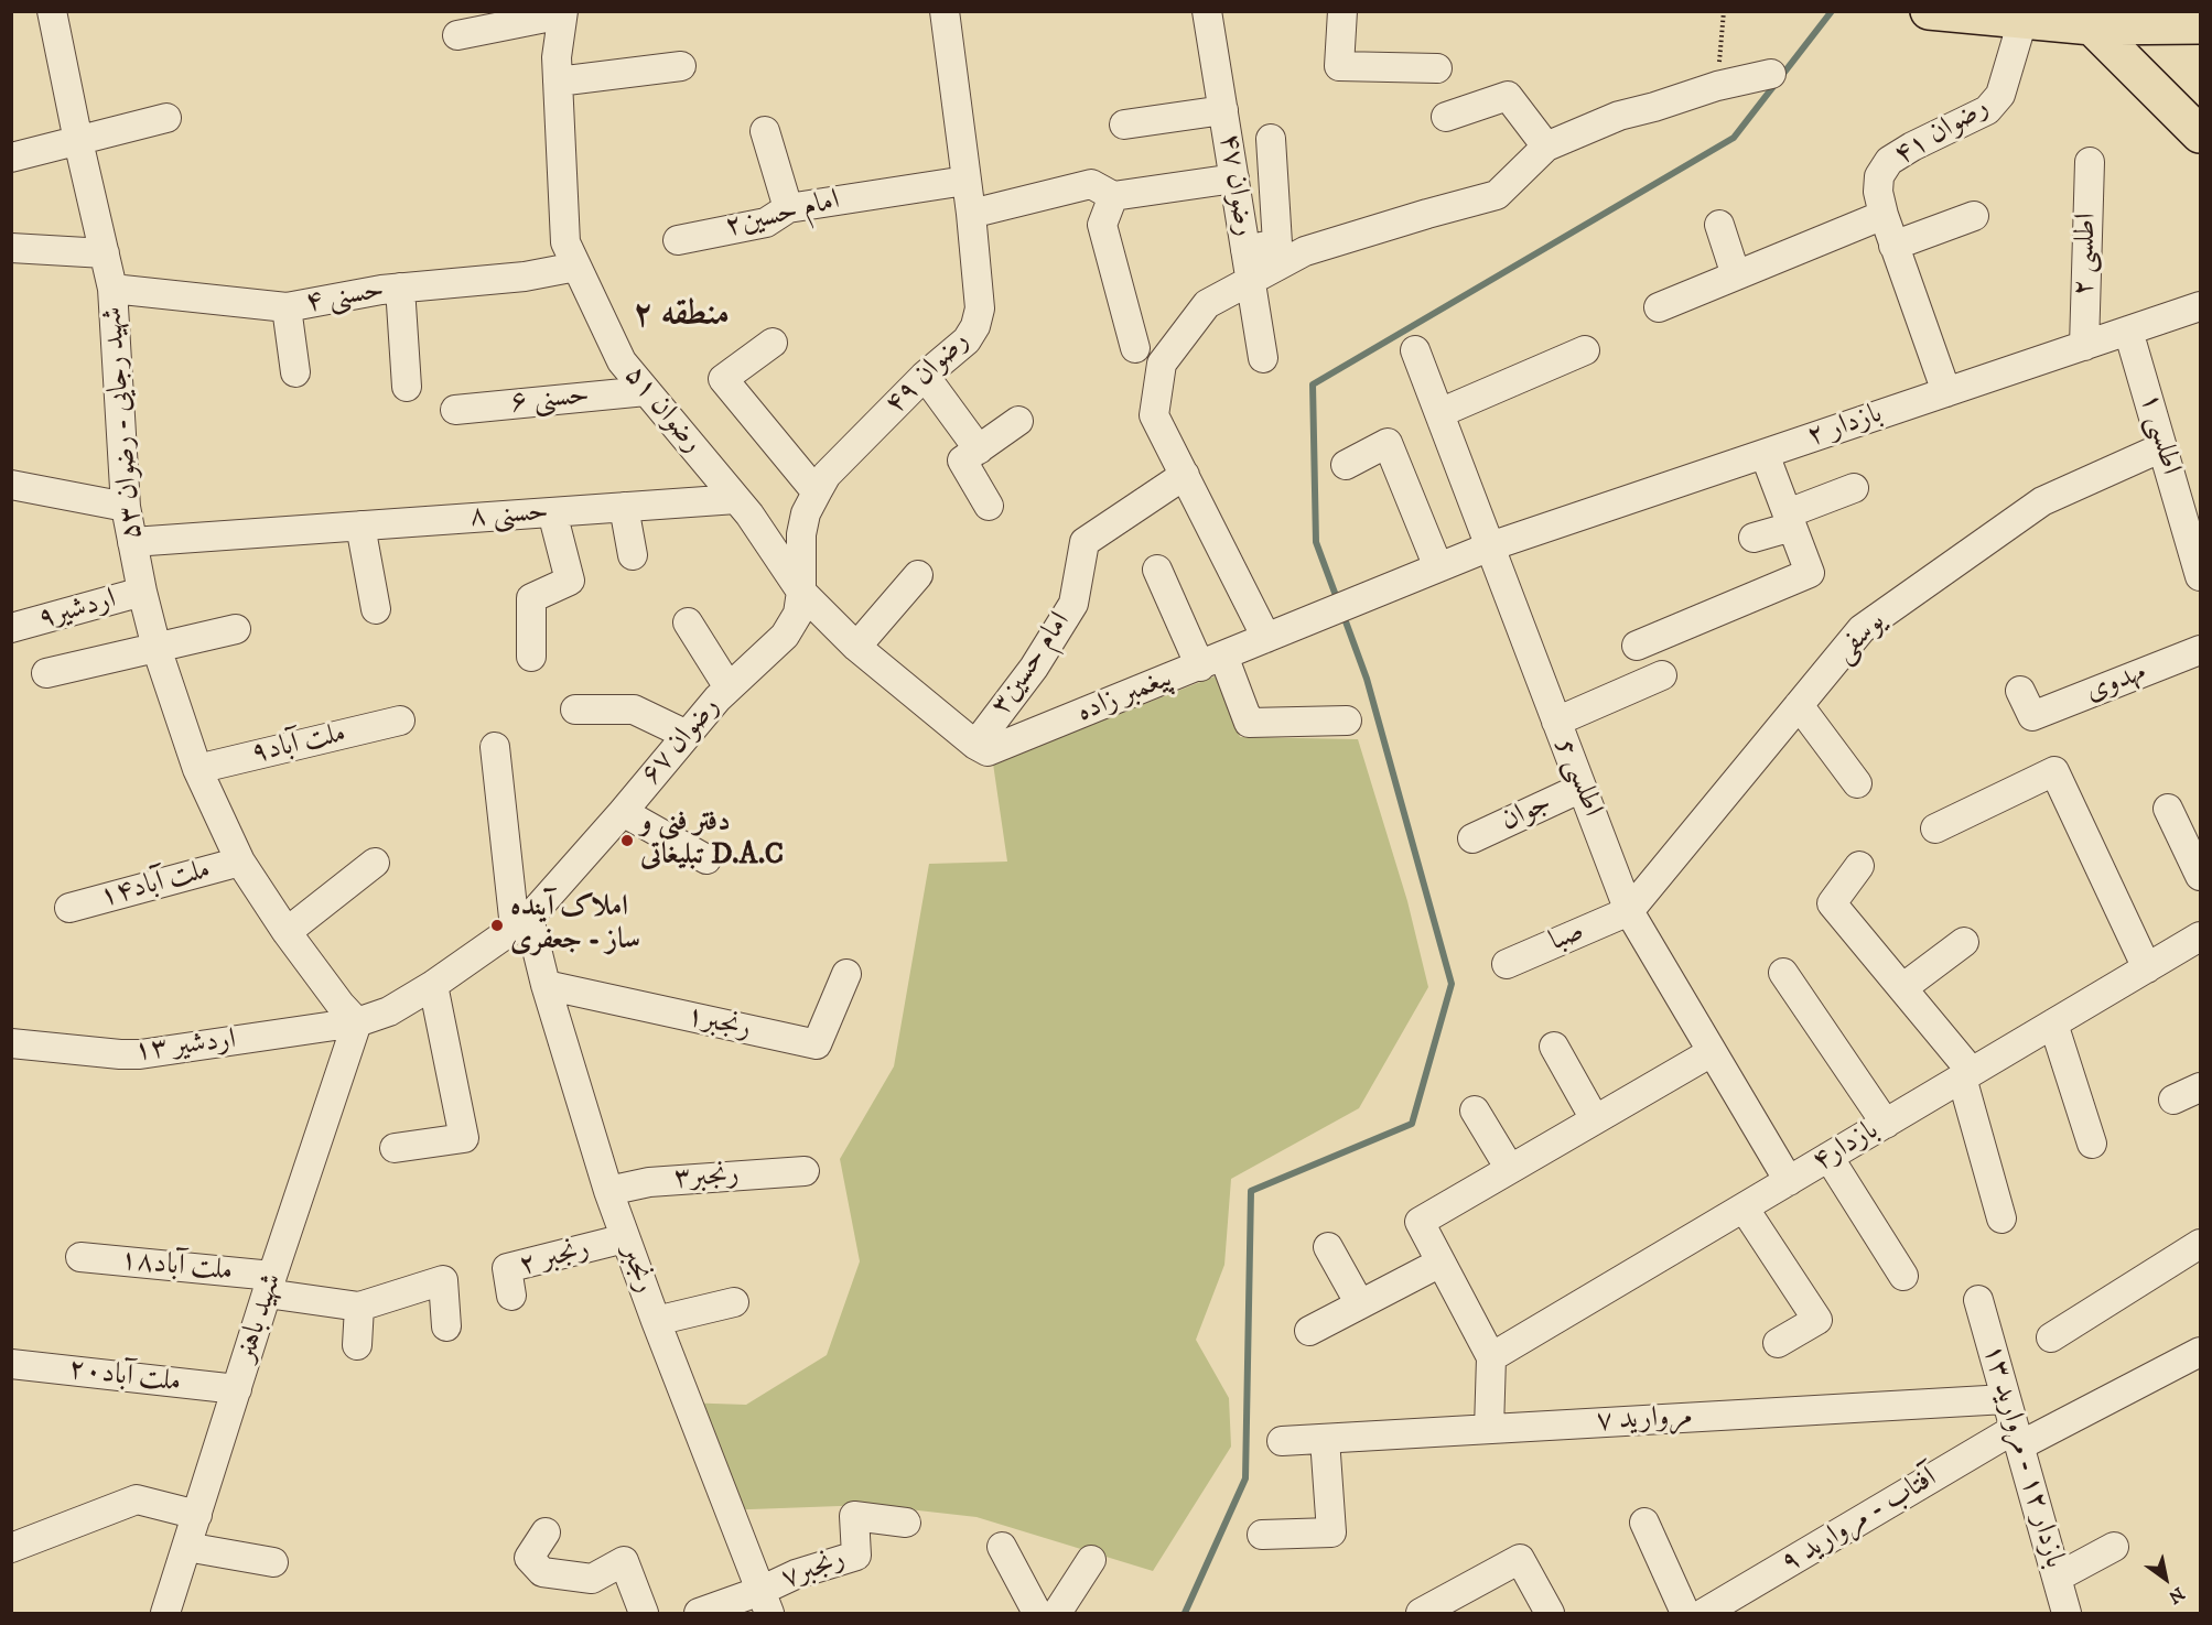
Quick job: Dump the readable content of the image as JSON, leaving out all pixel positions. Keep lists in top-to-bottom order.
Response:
{
  "streets": {
    "street": [
      "رضوان ۴۱",
      "رضوان ۴۷",
      "امام حسین۲",
      "اطلسی ۲",
      "حسنی ۴",
      "رضوان ۴۹",
      "حسنی ۶",
      "رضوان ۵۱",
      "شهید رجایی - رضوان ۵۳",
      "بازدار ۲",
      "اطلسی ۱",
      "حسنی ۸",
      "اردشیر۹",
      "یوسفی",
      "امام حسین۳",
      "مهدوی",
      "پیغمبر زاده",
      "رضوان ۶۷",
      "ملت آباد۹",
      "اطلسی 5",
      "جوان",
      "ملت آباد۱۴",
      "صبا",
      "رنجبر۱",
      "اردشیر ۱۳",
      "بازدار۴",
      "رنجبر۳",
      "رنجبر ۲",
      "ملت آباد۱۸",
      "رنجبر",
      "شهید باهنر",
      "ملت آباد۲۰",
      "مروارید ۷",
      "بازدار ۱۲ - مروارید ۱۳",
      "آفتاب - مروارید ۹",
      "رنجبر۷"
    ]
  },
  "crossings": [
    ["رضوان ۴۱", "بازدار ۲"],
    ["امام حسین۲", "رضوان ۴۹"],
    ["اطلسی ۲", "بازدار ۲"],
    ["حسنی ۴", "رضوان ۵۱"],
    ["حسنی ۴", "شهید رجایی - رضوان ۵۳"],
    ["رضوان ۴۹", "رضوان ۵۱"],
    ["رضوان ۴۹", "رضوان ۶۷"],
    ["حسنی ۶", "رضوان ۵۱"],
    ["رضوان ۵۱", "حسنی ۸"],
    ["رضوان ۵۱", "رضوان ۶۷"],
    ["شهید رجایی - رضوان ۵۳", "حسنی ۸"],
    ["شهید رجایی - رضوان ۵۳", "اردشیر۹"],
    ["شهید رجایی - رضوان ۵۳", "رضوان ۶۷"],
    ["شهید رجایی - رضوان ۵۳", "ملت آباد۹"],
    ["شهید رجایی - رضوان ۵۳", "ملت آباد۱۴"],
    ["شهید رجایی - رضوان ۵۳", "اردشیر ۱۳"],
    ["شهید رجایی - رضوان ۵۳", "شهید باهنر"],
    ["بازدار ۲", "اطلسی ۱"],
    ["بازدار ۲", "پیغمبر زاده"],
    ["بازدار ۲", "اطلسی 5"],
    ["اطلسی ۱", "یوسفی"],
    ["یوسفی", "اطلسی 5"],
    ["یوسفی", "صبا"],
    ["امام حسین۳", "پیغمبر زاده"],
    ["پیغمبر زاده", "اطلسی 5"],
    ["رضوان ۶۷", "اردشیر ۱۳"],
    ["رضوان ۶۷", "رنجبر"],
    ["رضوان ۶۷", "شهید باهنر"],
    ["اطلسی 5", "جوان"],
    ["اطلسی 5", "صبا"],
    ["اطلسی 5", "بازدار۴"],
    ["رنجبر۱", "رنجبر"],
    ["اردشیر ۱۳", "شهید باهنر"],
    ["رنجبر۳", "رنجبر"],
    ["رنجبر ۲", "رنجبر"],
    ["ملت آباد۱۸", "شهید باهنر"],
    ["رنجبر", "رنجبر۷"],
    ["شهید باهنر", "ملت آباد۲۰"],
    ["مروارید ۷", "بازدار ۱۲ - مروارید ۱۳"],
    ["بازدار ۱۲ - مروارید ۱۳", "آفتاب - مروارید ۹"]
  ],
  "districts": ["منطقه ۲"],
  "places": ["دفتر فنی و تبلیغاتی D.A.C", "املاک آینده ساز - جعفری"],
  "north": "bottom right"
}
